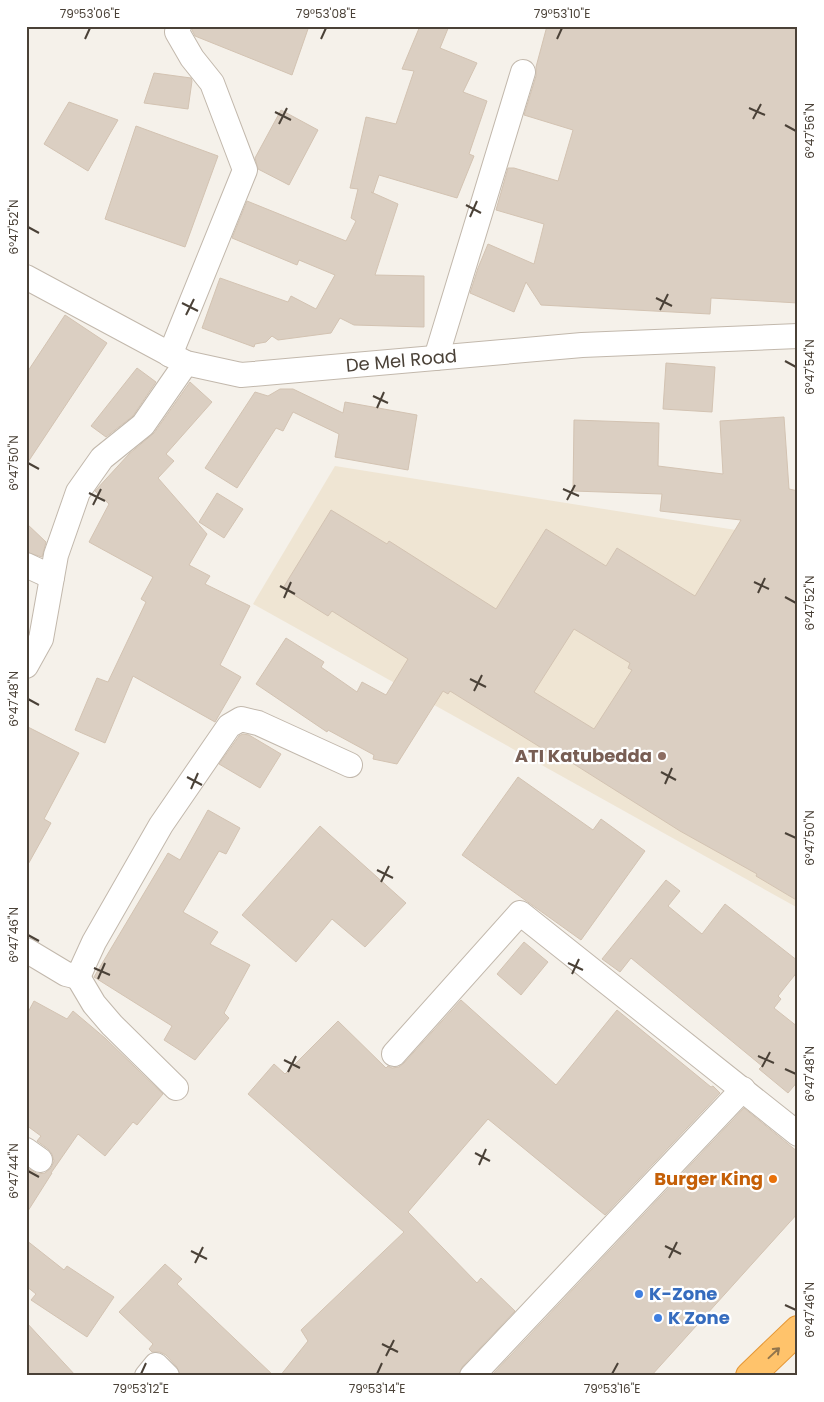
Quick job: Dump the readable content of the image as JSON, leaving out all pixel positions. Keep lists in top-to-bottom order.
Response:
{
  "streets": {
    "street": ["De Mel Road"]
  },
  "places": [
    "ATI Katubedda",
    "Burger King",
    "K-Zone",
    "K Zone"
  ],
  "coordinates": [
    "79°53'06\"E",
    "79°53'08\"E",
    "79°53'10\"E",
    "6°47'56\"N",
    "6°47'52\"N",
    "6°47'54\"N",
    "6°47'50\"N",
    "6°47'48\"N",
    "6°47'46\"N",
    "6°47'44\"N",
    "79°53'12\"E",
    "79°53'14\"E",
    "79°53'16\"E"
  ]
}
